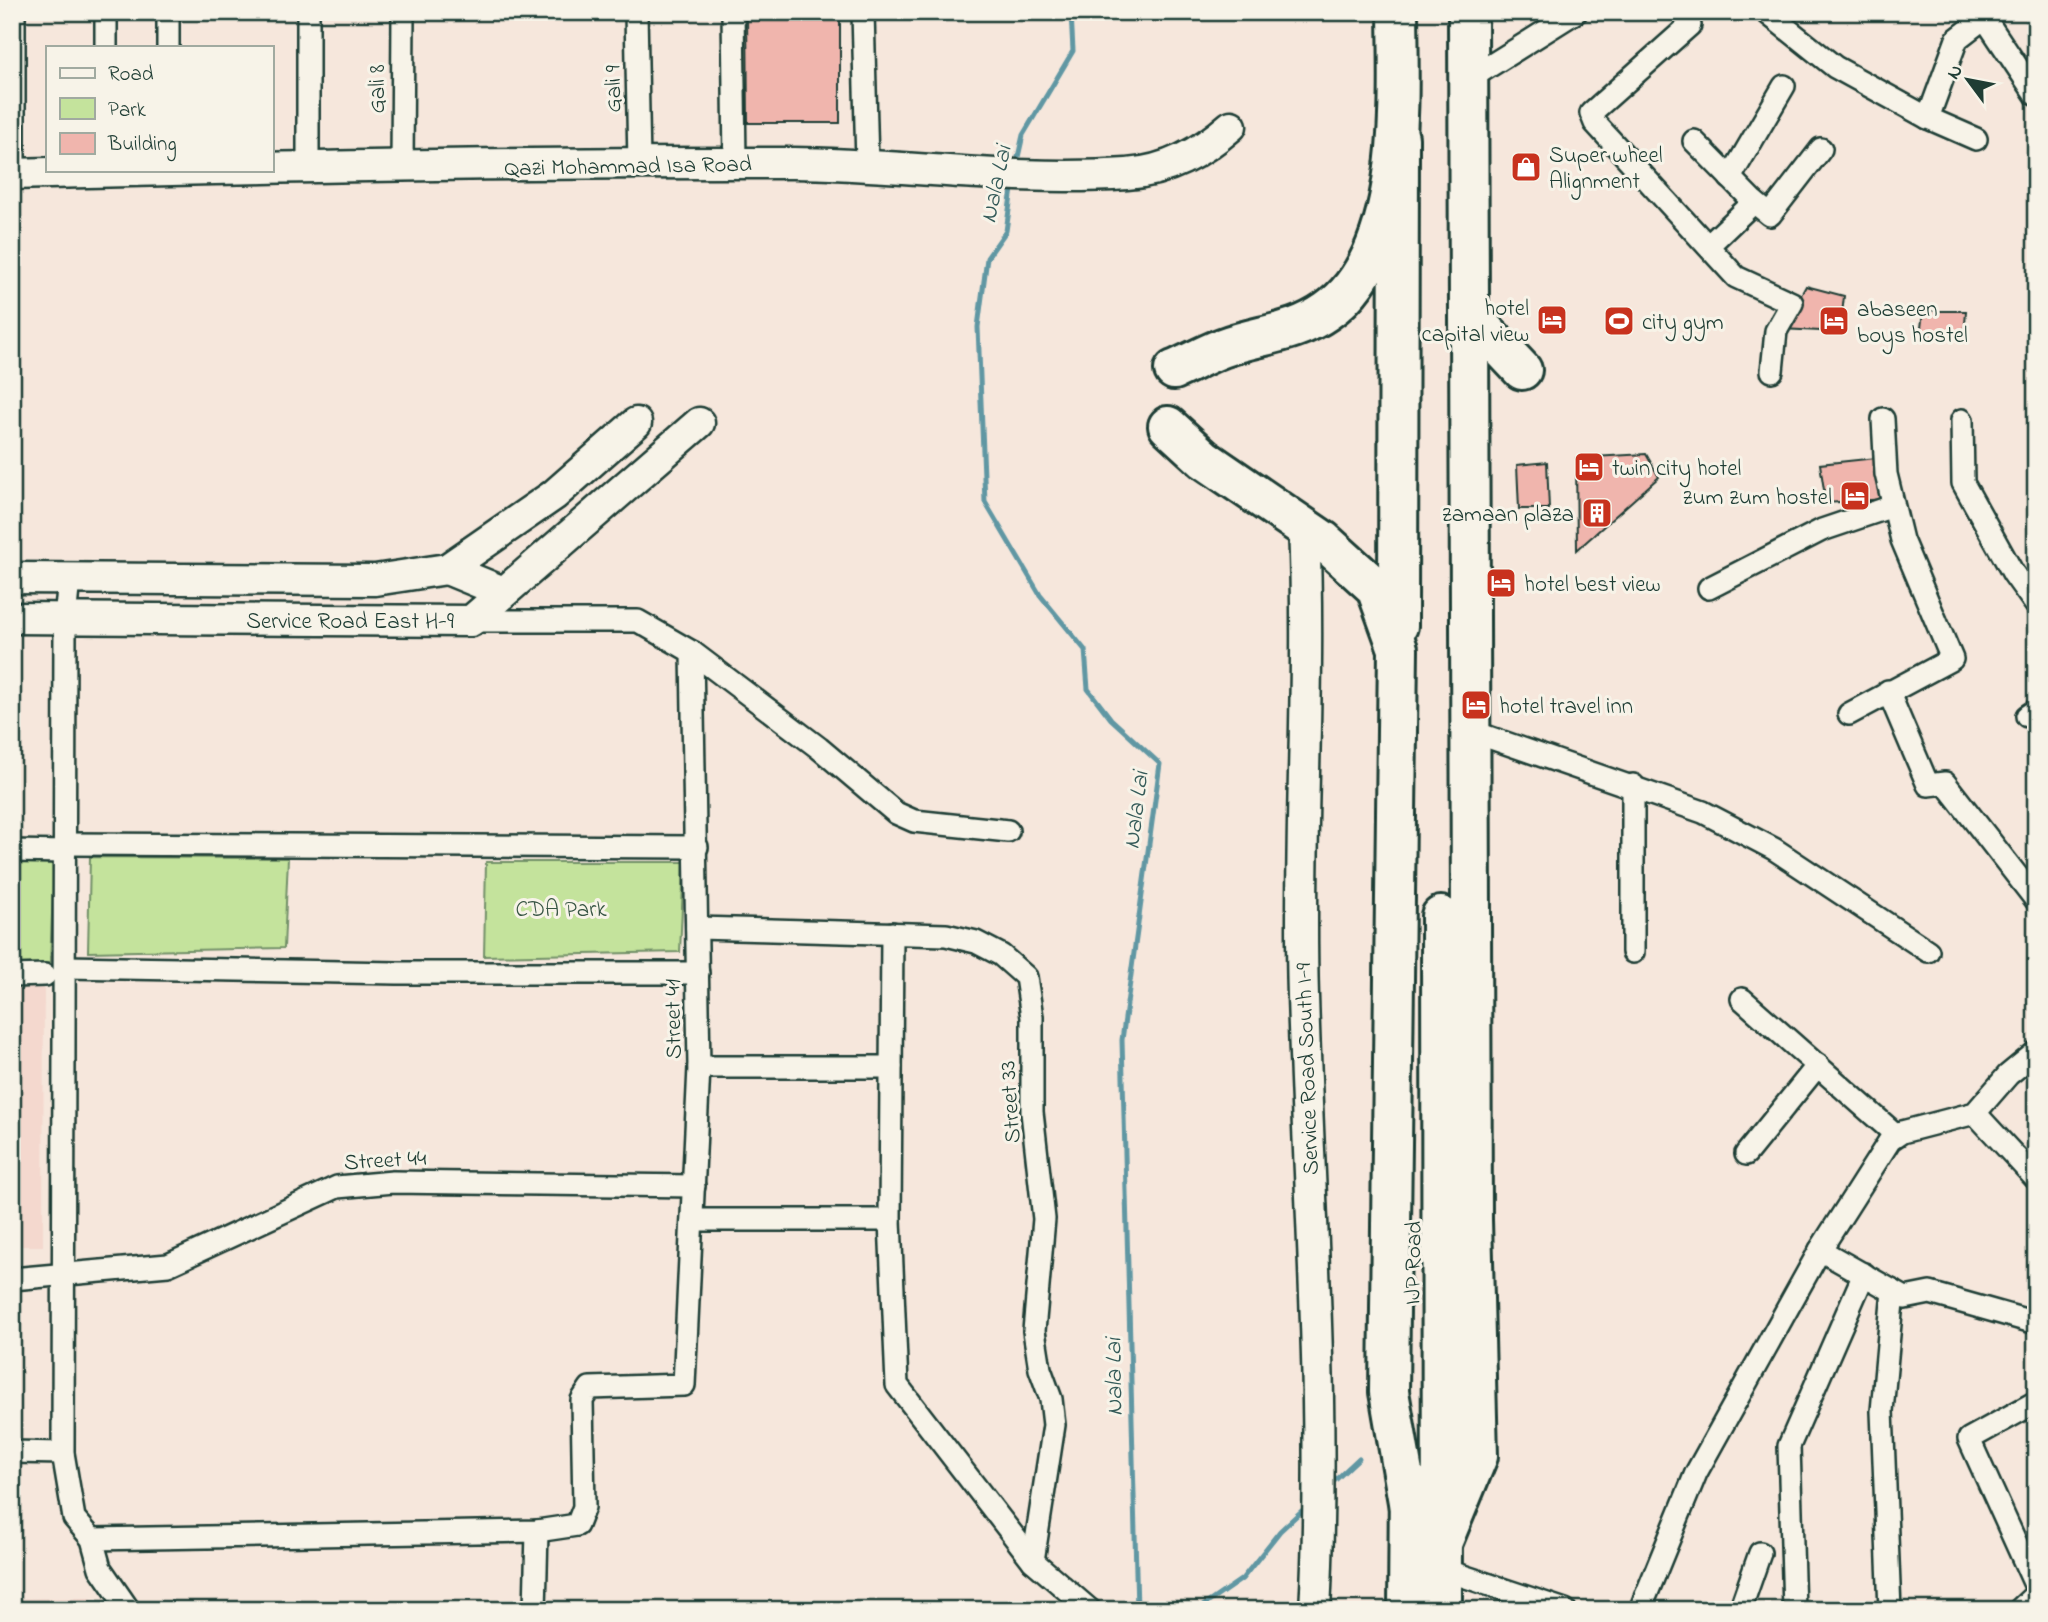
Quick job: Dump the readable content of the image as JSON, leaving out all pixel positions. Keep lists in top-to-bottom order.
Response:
{
  "streets": {
    "highway": ["IJP Road"],
    "street": [
      "Gali 8",
      "Gali 9",
      "Qazi Mohammad Isa Road",
      "Service Road East H-9",
      "Street 41",
      "Service Road South I-9",
      "Street 33",
      "Street 44"
    ]
  },
  "crossings": [
    ["Gali 8", "Qazi Mohammad Isa Road"],
    ["Gali 9", "Qazi Mohammad Isa Road"],
    ["Street 41", "Street 33"],
    ["Street 41", "Street 44"]
  ],
  "water": ["Nala Lai"],
  "parks": ["CDA Park"],
  "places": {
    "shop": ["Super wheel Alignment"],
    "hotel": [
      "hotel capital view",
      "abaseen boys hostel",
      "twin city hotel",
      "zum zum hostel",
      "hotel best view",
      "hotel travel inn"
    ],
    "sports": ["city gym"],
    "building": ["zamaan plaza"]
  },
  "legend": ["Road", "Park", "Building"],
  "north": "top left"
}
